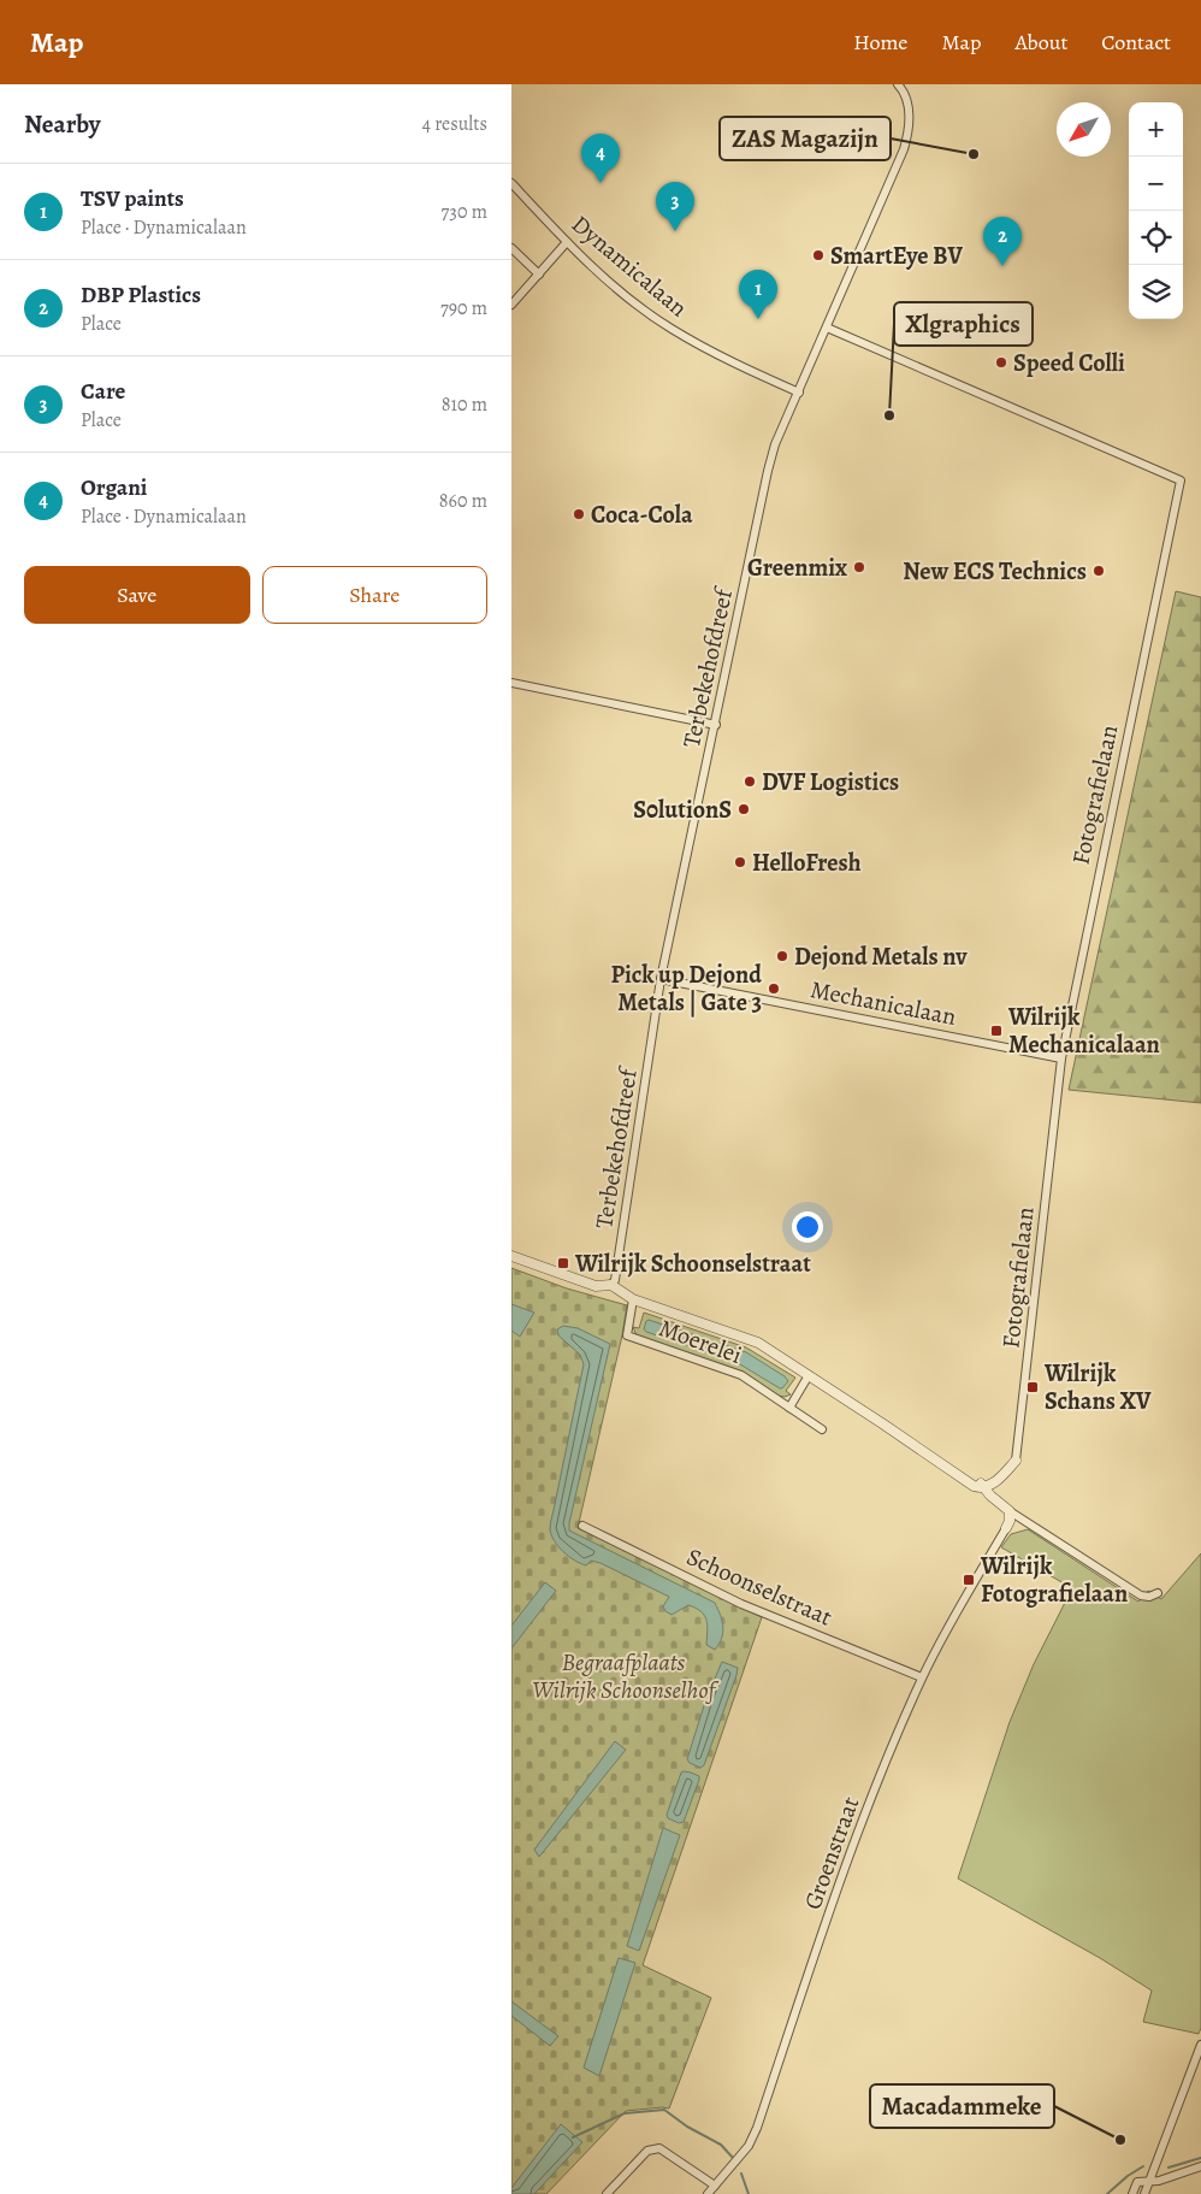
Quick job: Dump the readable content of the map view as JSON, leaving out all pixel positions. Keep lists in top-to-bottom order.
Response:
{
  "streets": {
    "street": [
      "Dynamicalaan",
      "Terbekehofdreef",
      "Fotografielaan",
      "Mechanicalaan",
      "Moerelei",
      "Schoonselstraat",
      "Groenstraat"
    ]
  },
  "crossings": [
    ["Dynamicalaan", "Terbekehofdreef"],
    ["Terbekehofdreef", "Fotografielaan"],
    ["Terbekehofdreef", "Mechanicalaan"],
    ["Terbekehofdreef", "Moerelei"],
    ["Fotografielaan", "Mechanicalaan"],
    ["Fotografielaan", "Moerelei"],
    ["Schoonselstraat", "Groenstraat"]
  ],
  "parks": ["Begraafplaats Wilrijk Schoonselhof"],
  "places": {
    "other": [
      "ZAS Magazijn",
      "SmartEye BV",
      "Speed Colli",
      "Xlgraphics",
      "Coca-Cola",
      "Greenmix",
      "New ECS Technics",
      "DVF Logistics",
      "S0lutionS",
      "HelloFresh",
      "Dejond Metals nv",
      "Pick up Dejond Metals | Gate 3",
      "Macadammeke"
    ],
    "transit": [
      "Wilrijk Mechanicalaan",
      "Wilrijk Schoonselstraat",
      "Wilrijk Schans XV",
      "Wilrijk Fotografielaan"
    ]
  },
  "north": "bottom left",
  "page": {
    "header": "Map",
    "nav": [
      "Home",
      "Map",
      "About",
      "Contact"
    ],
    "heading": ["Nearby", "4 results"],
    "map_buttons": ["+", "−"],
    "pins": [
      "4",
      "3",
      "2",
      "1"
    ],
    "list": [
      {
        "mark": "1",
        "name": "TSV paints",
        "note": "Place · Dynamicalaan",
        "value": "730 m"
      },
      {
        "mark": "2",
        "name": "DBP Plastics",
        "note": "Place",
        "value": "790 m"
      },
      {
        "mark": "3",
        "name": "Care",
        "note": "Place",
        "value": "810 m"
      },
      {
        "mark": "4",
        "name": "Organi",
        "note": "Place · Dynamicalaan",
        "value": "860 m"
      }
    ],
    "buttons": ["Save", "Share"]
  }
}
